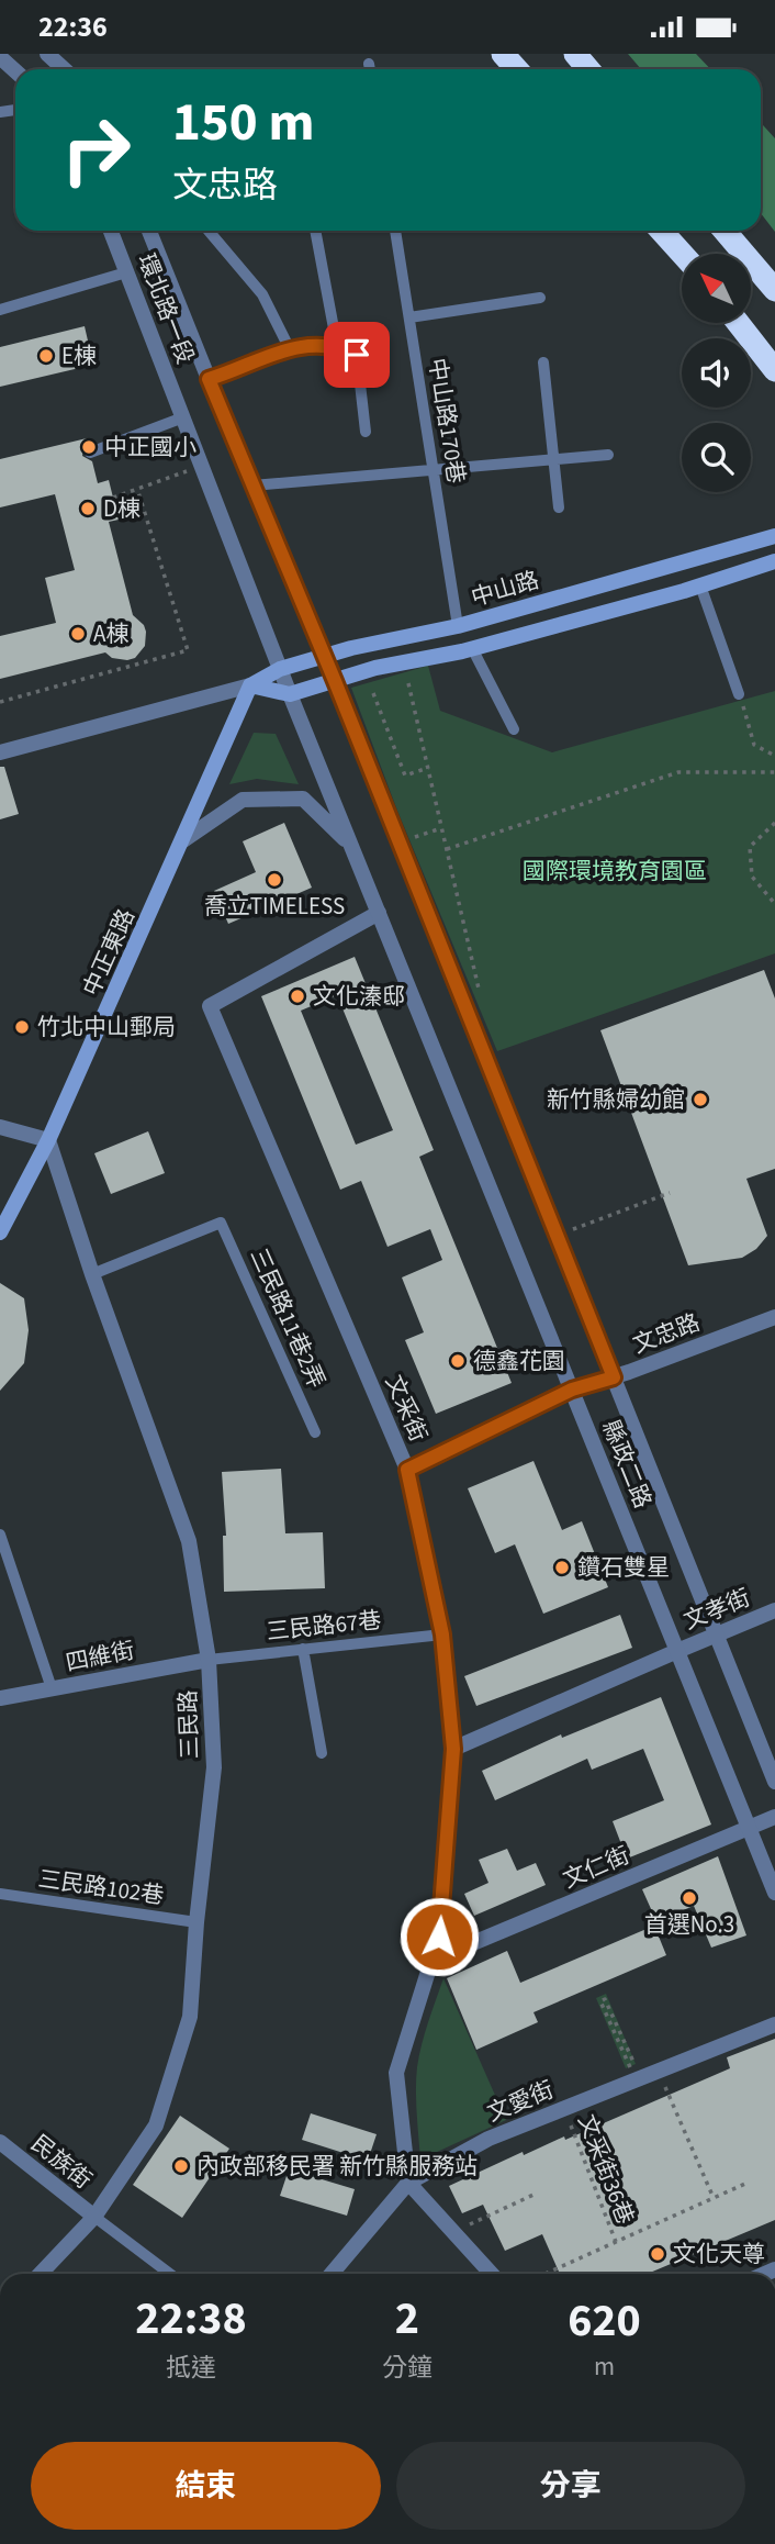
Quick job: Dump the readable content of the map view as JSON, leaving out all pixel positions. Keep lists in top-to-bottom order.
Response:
{
  "streets": {
    "main road": ["中山路", "中正東路"],
    "street": [
      "環北路一段",
      "文忠路",
      "文采街",
      "縣政二路",
      "文孝街",
      "四維街",
      "三民路",
      "文仁街",
      "文愛街",
      "民族街"
    ],
    "lane": [
      "中山路170巷",
      "三民路11巷2弄",
      "三民路67巷",
      "三民路102巷"
    ],
    "path": ["文采街36巷"]
  },
  "crossings": [
    ["環北路一段", "中山路"],
    ["環北路一段", "縣政二路"],
    ["中山路170巷", "中山路"],
    ["中山路", "中正東路"],
    ["中山路", "縣政二路"],
    ["中正東路", "三民路"],
    ["三民路11巷2弄", "三民路"],
    ["文忠路", "文采街"],
    ["文忠路", "縣政二路"],
    ["文采街", "縣政二路"],
    ["文采街", "文孝街"],
    ["文采街", "三民路67巷"],
    ["文采街", "文仁街"],
    ["文采街", "文愛街"],
    ["縣政二路", "文孝街"],
    ["縣政二路", "文仁街"],
    ["三民路67巷", "四維街"],
    ["三民路67巷", "三民路"],
    ["四維街", "三民路"],
    ["三民路", "三民路102巷"],
    ["三民路", "民族街"],
    ["文愛街", "文采街36巷"]
  ],
  "parks": ["國際環境教育園區"],
  "places": [
    "E棟",
    "中正國小",
    "D棟",
    "A棟",
    "喬立TIMELESS",
    "文化溱邸",
    "竹北中山郵局",
    "新竹縣婦幼館",
    "德鑫花園",
    "鑽石雙星",
    "首選No.3",
    "內政部移民署 新竹縣服務站",
    "文化天尊"
  ],
  "north": "top left",
  "page": {
    "status": "22:36",
    "turn": ["150 m", "文忠路"],
    "eta": [
      "22:38",
      "抵達",
      "2",
      "分鐘",
      "620",
      "m"
    ],
    "buttons": ["結束", "分享"]
  }
}
